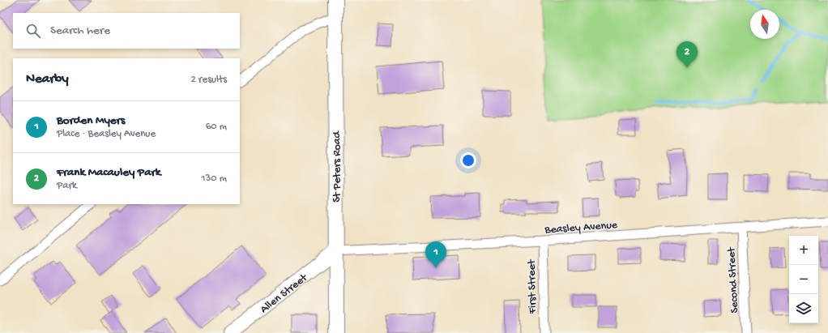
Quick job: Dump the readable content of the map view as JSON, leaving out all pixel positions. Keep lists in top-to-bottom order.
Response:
{
  "streets": {
    "main road": ["St Peters Road"],
    "street": [
      "Beasley Avenue",
      "Second Street",
      "First Street",
      "Allen Street"
    ]
  },
  "crossings": [
    ["St Peters Road", "Beasley Avenue"],
    ["St Peters Road", "Allen Street"],
    ["Beasley Avenue", "Second Street"],
    ["Beasley Avenue", "First Street"],
    ["Beasley Avenue", "Allen Street"]
  ],
  "north": "top",
  "page": {
    "search": "Search here",
    "pins": ["2", "1"],
    "heading": ["Nearby", "2 results"],
    "list": [
      {
        "mark": "1",
        "name": "Borden Myers",
        "note": "Place · Beasley Avenue",
        "value": "60 m"
      },
      {
        "mark": "2",
        "name": "Frank Macauley Park",
        "note": "Park",
        "value": "130 m"
      }
    ],
    "map_buttons": ["+", "−"]
  }
}
